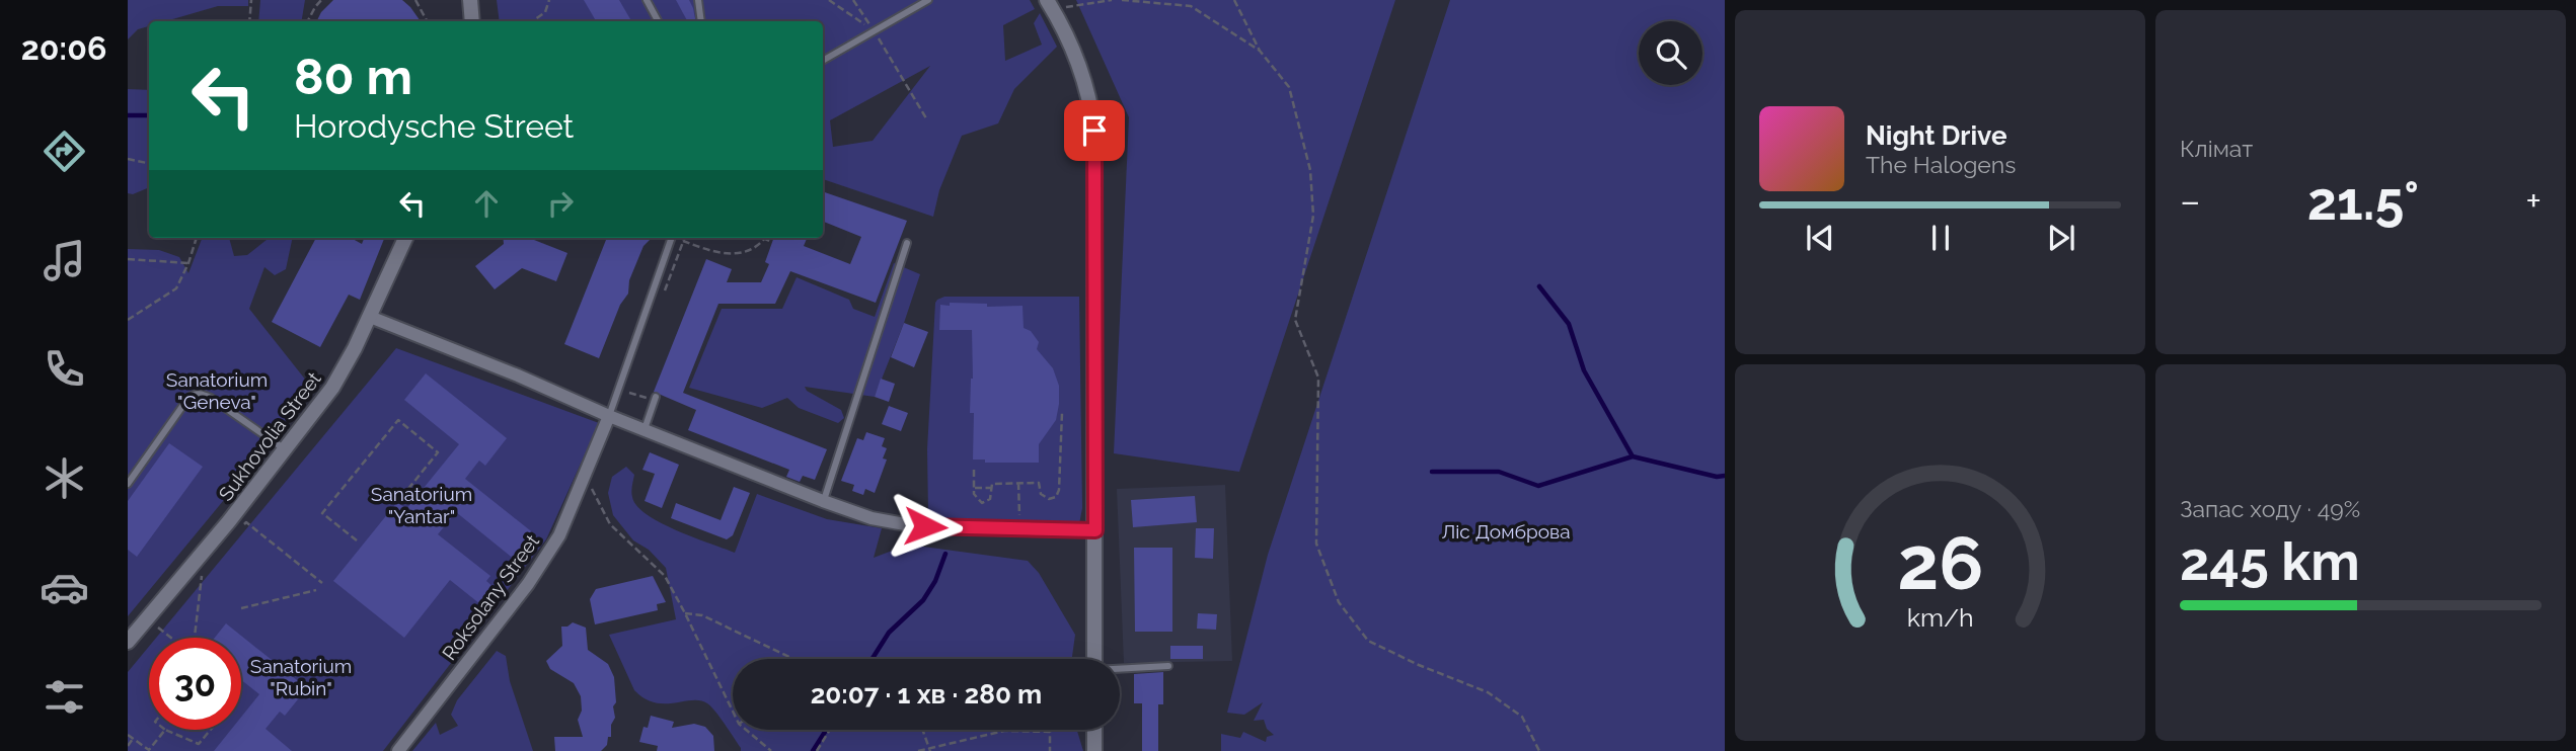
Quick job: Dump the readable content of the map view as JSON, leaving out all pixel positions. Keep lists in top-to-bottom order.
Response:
{
  "streets": {
    "street": ["Sukhovolia Street", "Roksolany Street"]
  },
  "parks": [
    "Sanatorium \"Geneva\"",
    "Sanatorium \"Yantar\"",
    "Ліс Домброва",
    "Sanatorium \"Rubin\""
  ],
  "page": {
    "tabs": "20:06",
    "tile": [
      "Клімат",
      ["Запас ходу · 49%", "245 km"]
    ],
    "turn": ["80 m", "Horodysche Street"],
    "song": ["Night Drive", "The Halogens"],
    "heat": ["−", "21.5°", "+"],
    "limit": "30",
    "trip": "20:07 · 1 хв · 280 m",
    "gauge": ["26", "km/h"]
  }
}
